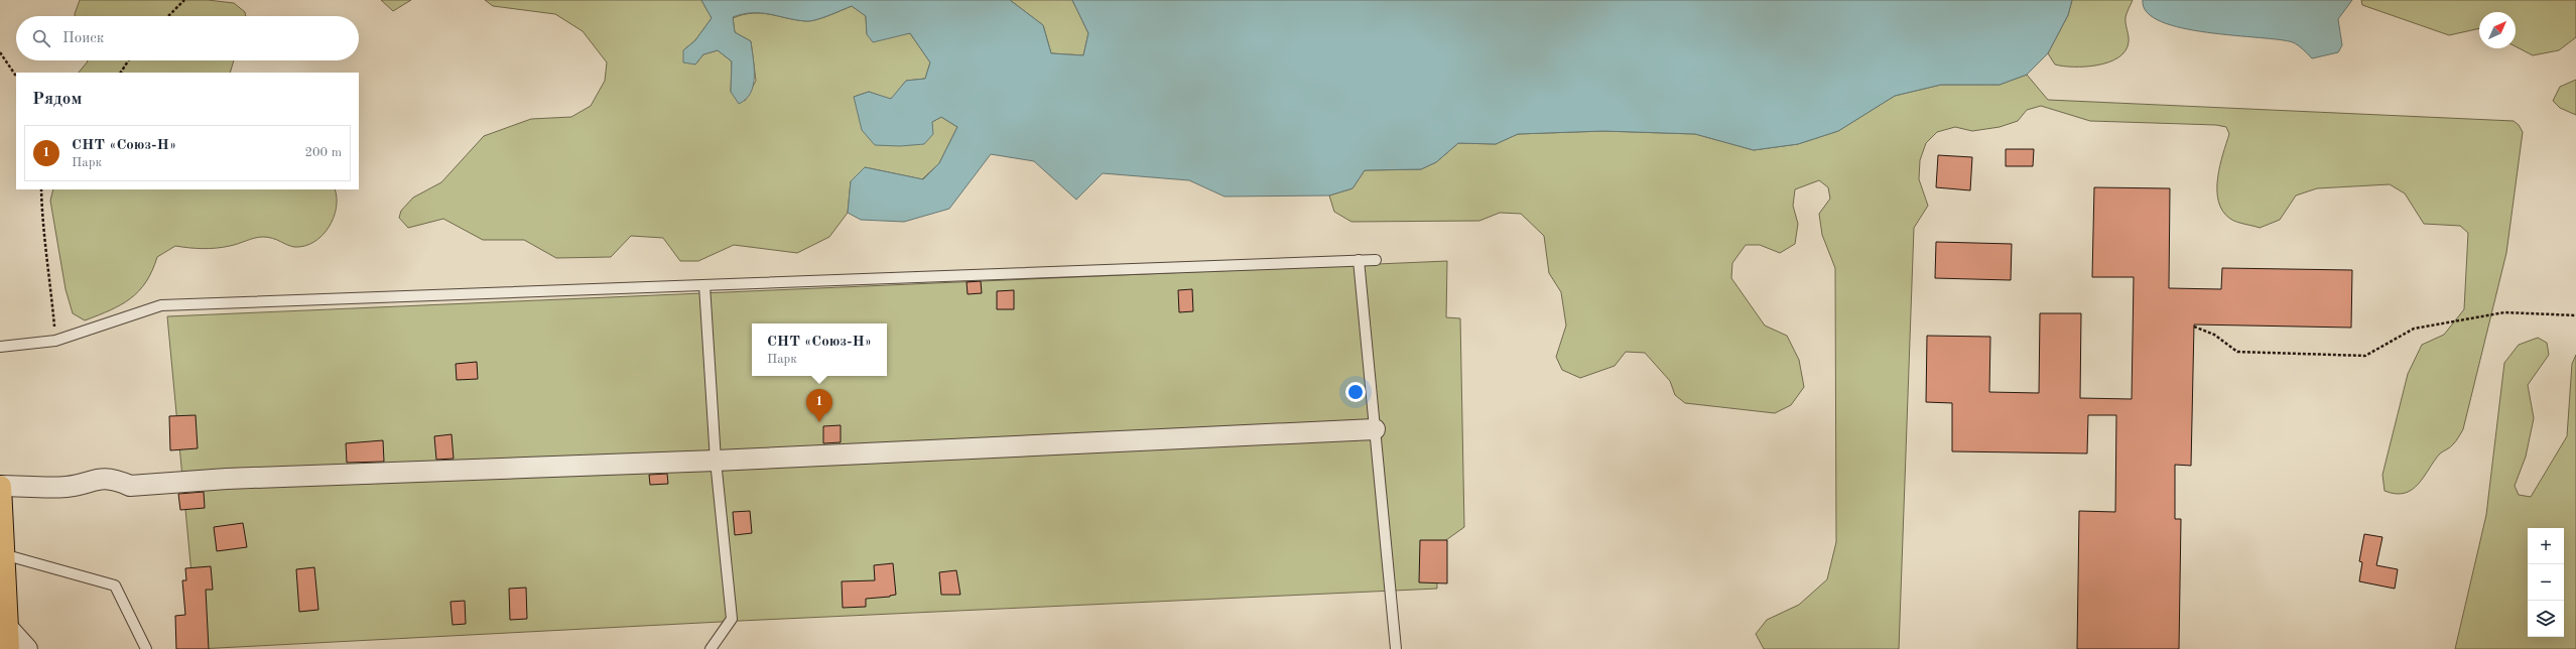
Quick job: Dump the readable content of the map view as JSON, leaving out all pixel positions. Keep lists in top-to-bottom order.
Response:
{
  "north": "top right",
  "page": {
    "search": "Поиск",
    "heading": "Рядом",
    "list": [
      {
        "mark": "1",
        "name": "СНТ «Союз-Н»",
        "note": "Парк",
        "value": "200 m"
      }
    ],
    "popup": ["СНТ «Союз-Н»", "Парк"],
    "pins": "1",
    "map_buttons": ["+", "−"]
  }
}
